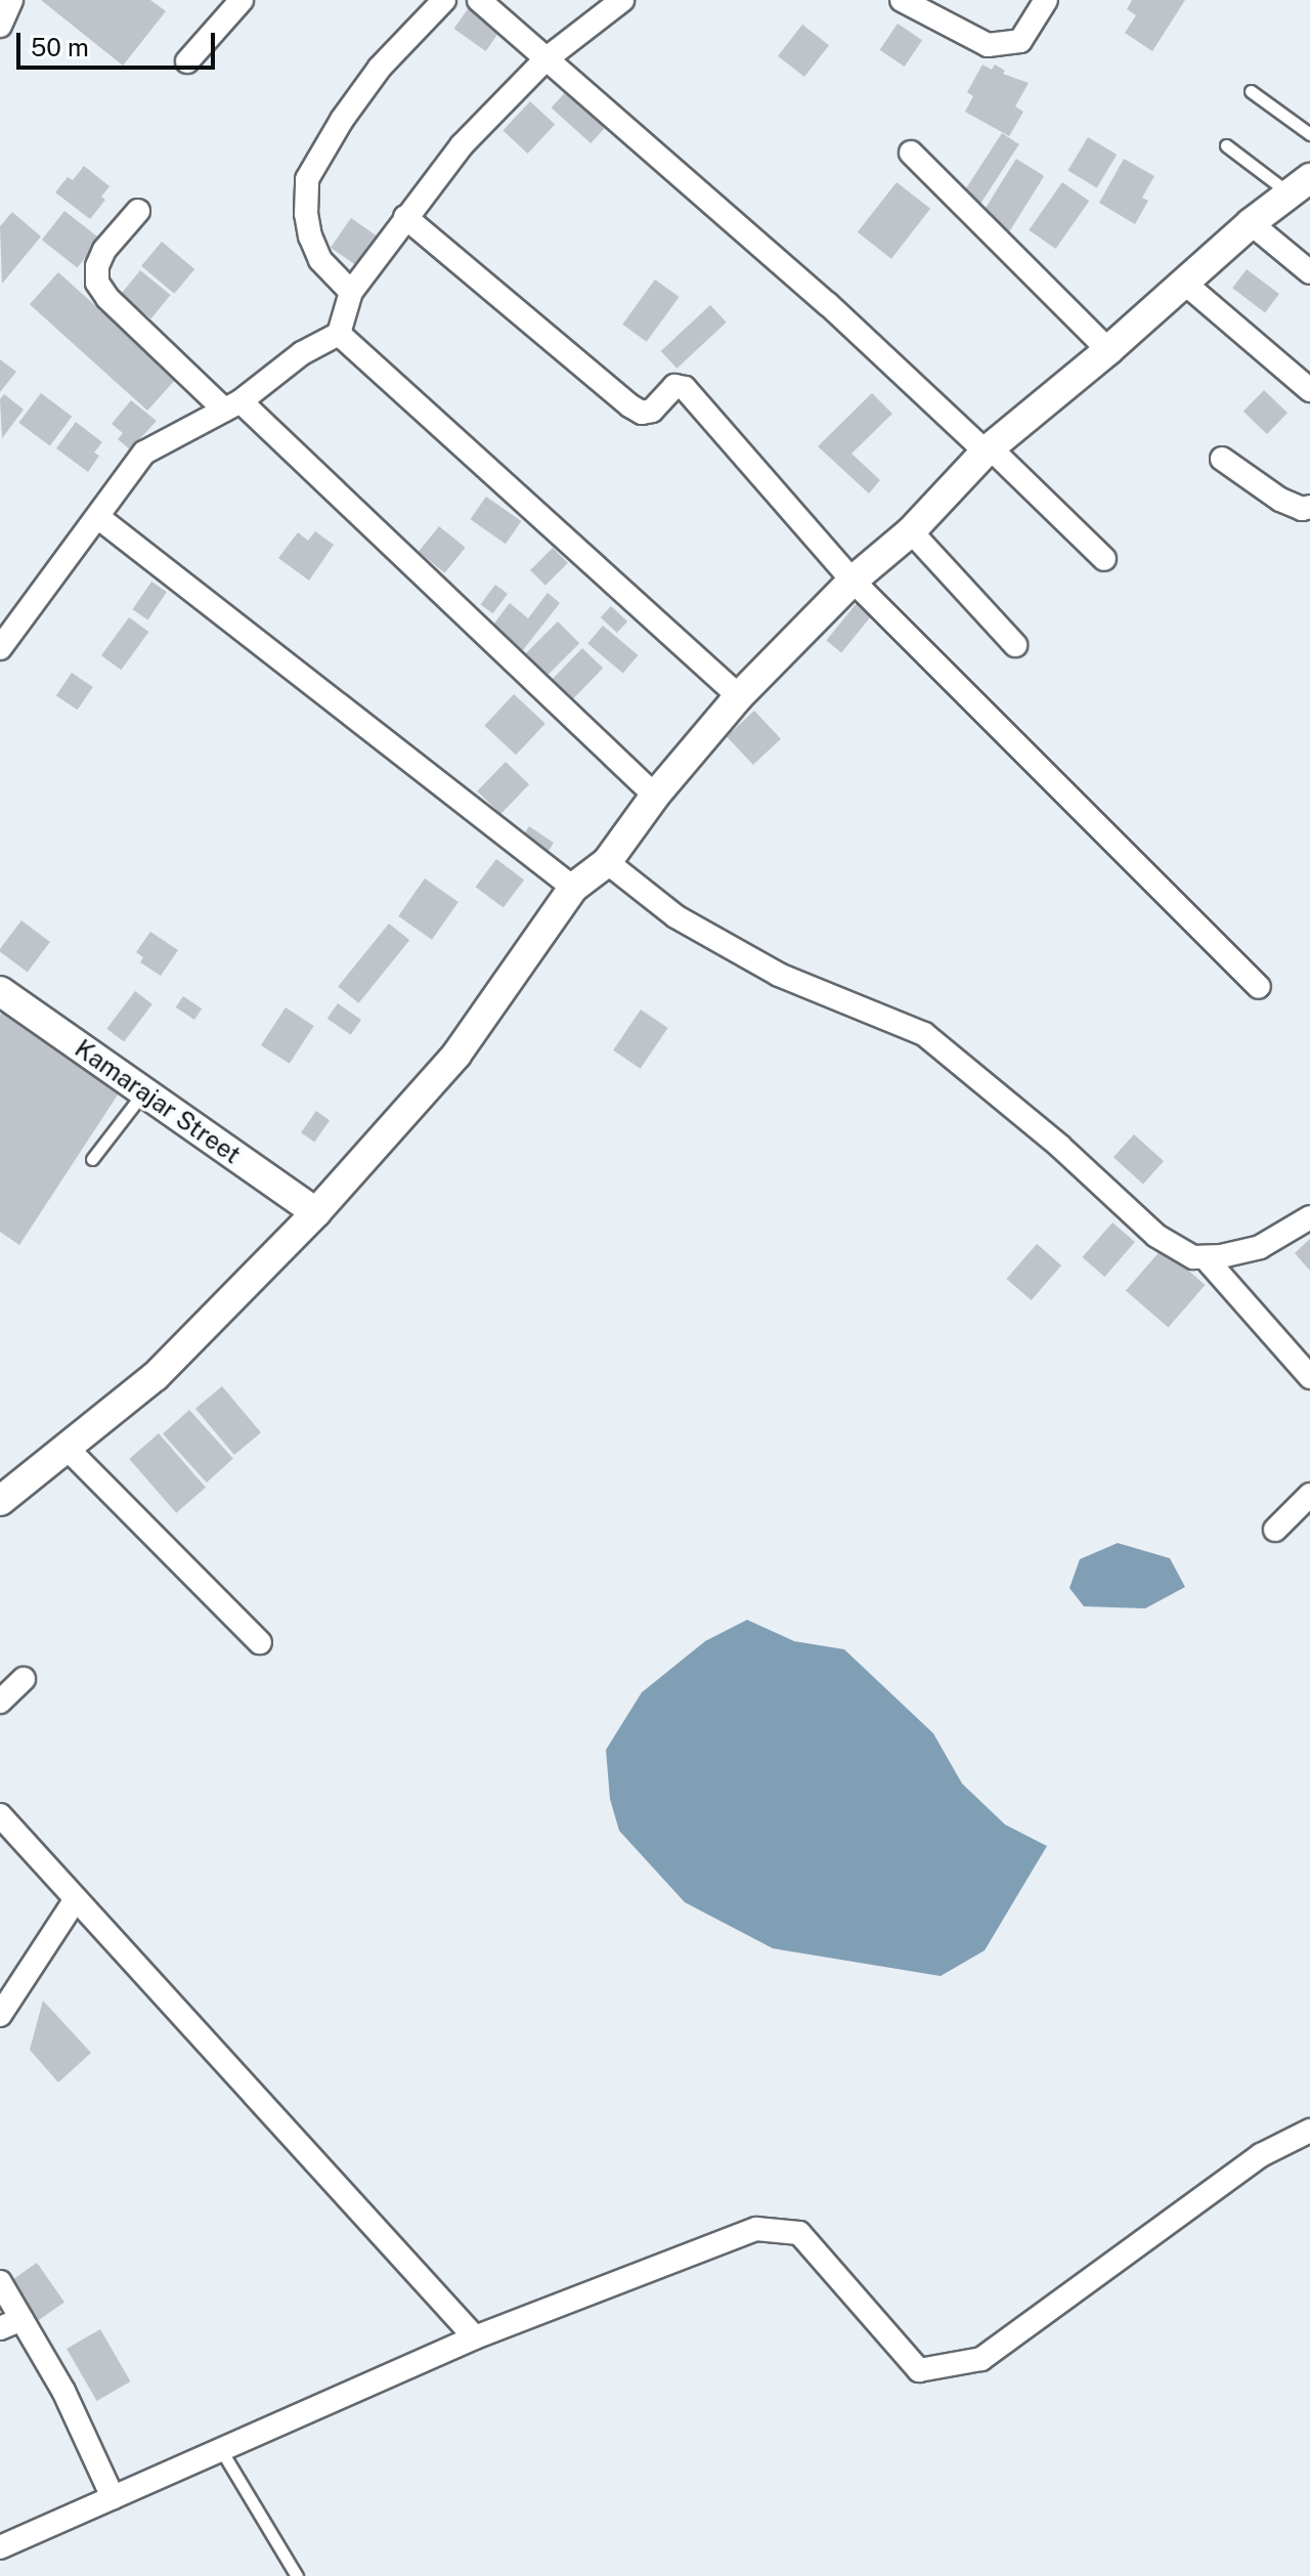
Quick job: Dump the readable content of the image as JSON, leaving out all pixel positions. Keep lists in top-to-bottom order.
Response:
{
  "streets": {
    "street": ["Kamarajar Street"]
  },
  "scale_bar": "50 m"
}
